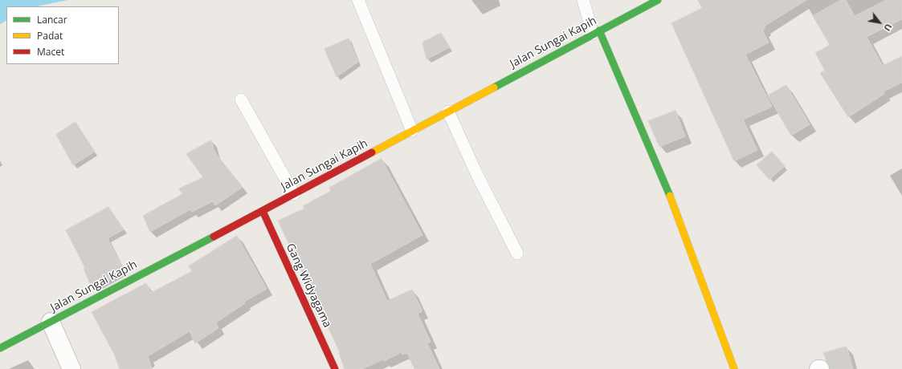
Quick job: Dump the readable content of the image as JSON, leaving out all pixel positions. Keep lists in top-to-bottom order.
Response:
{
  "streets": {
    "street": ["Jalan Sungai Kapih", "Gang Widyagama"]
  },
  "crossings": [
    ["Jalan Sungai Kapih", "Gang Widyagama"]
  ],
  "legend": ["Lancar", "Padat", "Macet"],
  "north": "bottom right"
}
